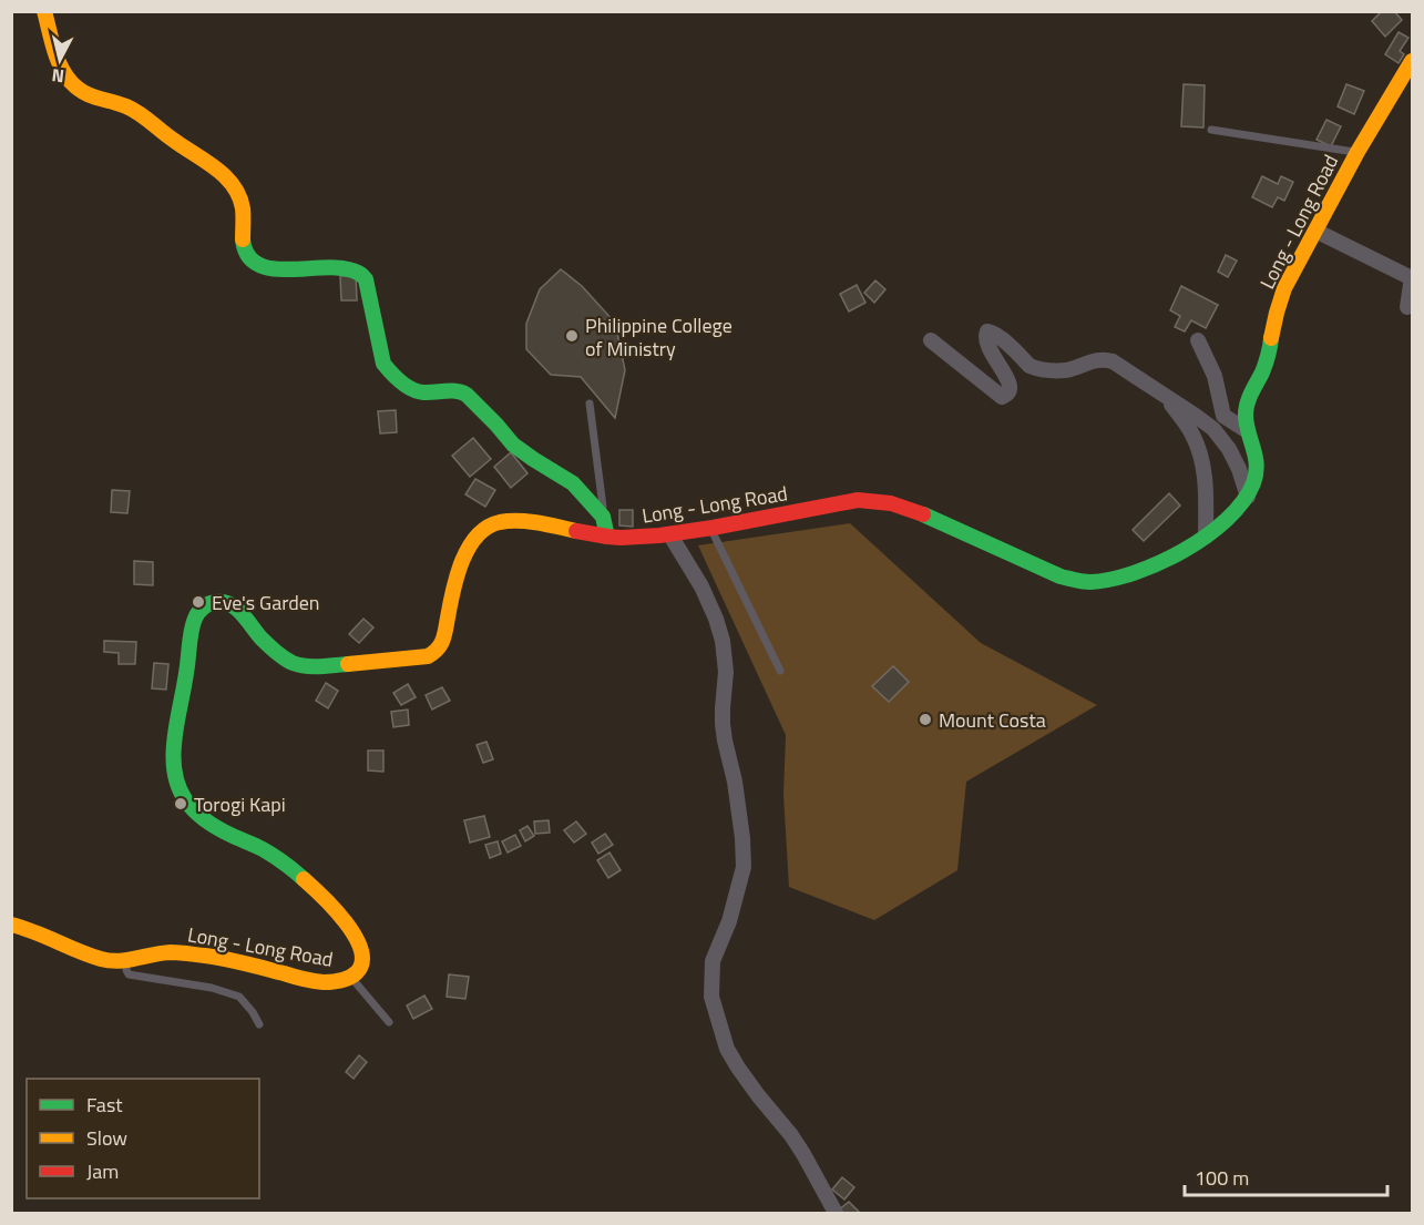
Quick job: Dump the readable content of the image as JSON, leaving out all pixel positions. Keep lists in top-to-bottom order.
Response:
{
  "streets": {
    "main road": ["Long - Long Road"]
  },
  "places": [
    "Philippine College of Ministry",
    "Eve's Garden",
    "Mount Costa",
    "Torogi Kapi"
  ],
  "legend": ["Fast", "Slow", "Jam"],
  "scale_bar": "100 m",
  "north": "bottom"
}
